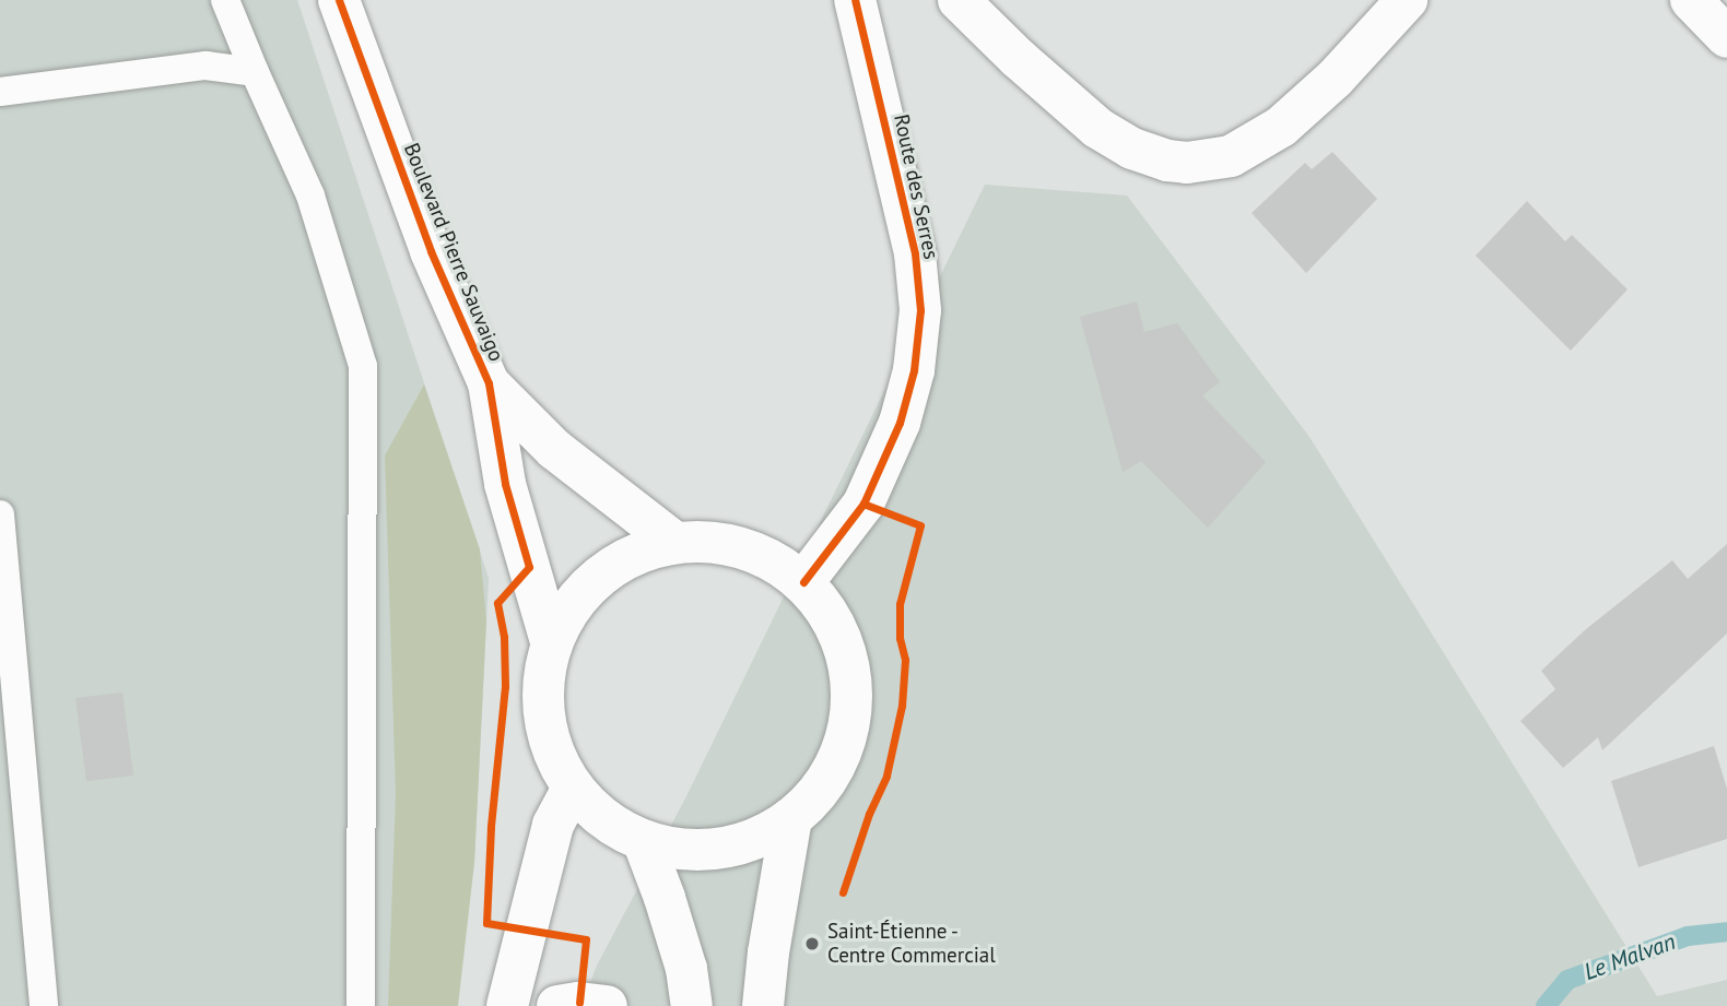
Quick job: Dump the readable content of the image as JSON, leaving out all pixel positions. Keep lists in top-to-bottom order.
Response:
{
  "streets": {
    "main road": ["Route des Serres", "Boulevard Pierre Sauvaigo"]
  },
  "water": ["Le Malvan"],
  "places": ["Saint-Étienne - Centre Commercial"]
}
